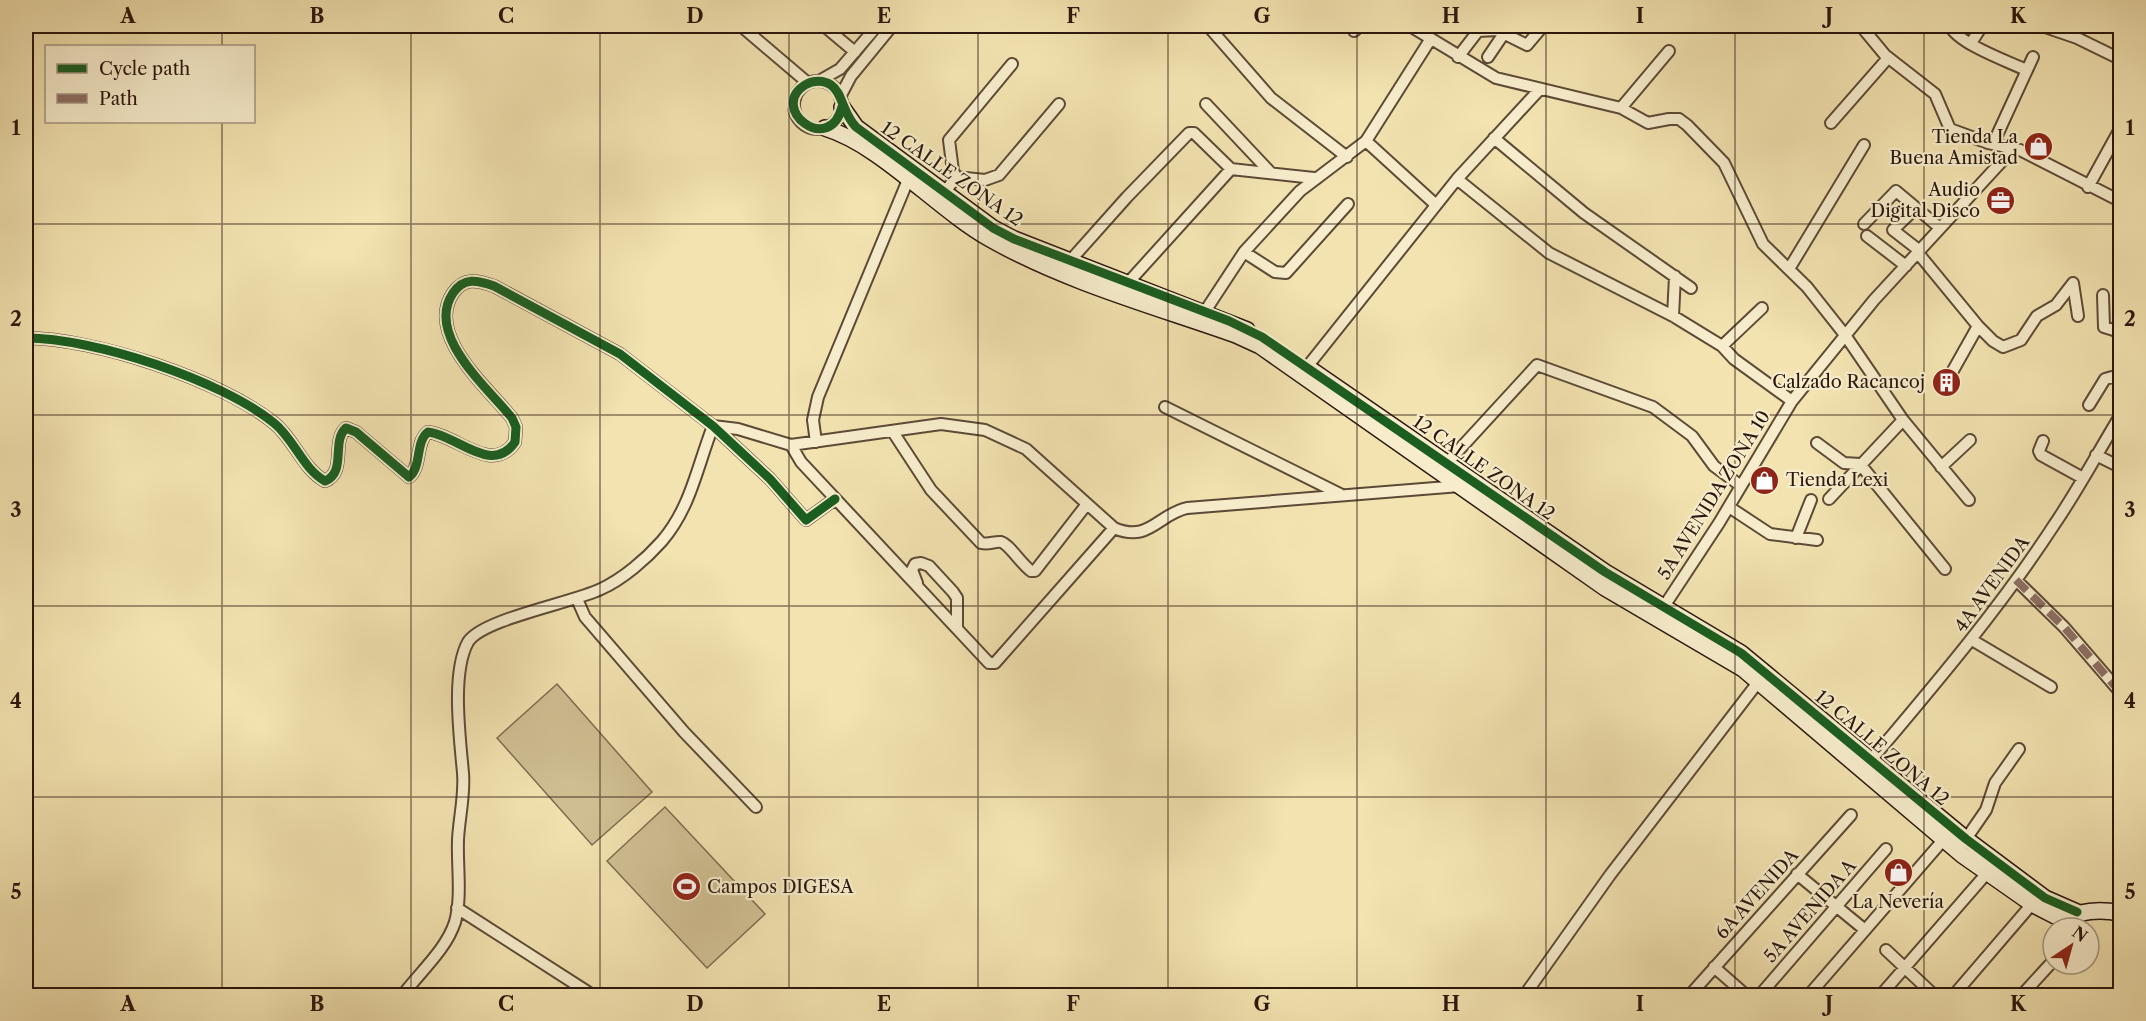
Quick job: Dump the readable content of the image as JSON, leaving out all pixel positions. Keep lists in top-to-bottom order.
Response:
{
  "streets": {
    "street": [
      "12 CALLE ZONA 12",
      "5A AVENIDA ZONA 10",
      "4A AVENIDA",
      "6A AVENIDA",
      "5A AVENIDA A"
    ]
  },
  "crossings": [
    ["12 CALLE ZONA 12", "5A AVENIDA ZONA 10"],
    ["12 CALLE ZONA 12", "4A AVENIDA"]
  ],
  "places": {
    "shop": ["Tienda La Buena Amistad", "Tienda Lexi", "La Nevería"],
    "office": ["Audio Digital Disco"],
    "building": ["Calzado Racancoj"],
    "sports": ["Campos DIGESA"]
  },
  "legend": ["Cycle path", "Path"],
  "north": "top right",
  "grid": {
    "columns": [
      "A",
      "B",
      "C",
      "D",
      "E",
      "F",
      "G",
      "H",
      "I",
      "J",
      "K"
    ],
    "rows": [
      "1",
      "2",
      "3",
      "4",
      "5"
    ]
  }
}
